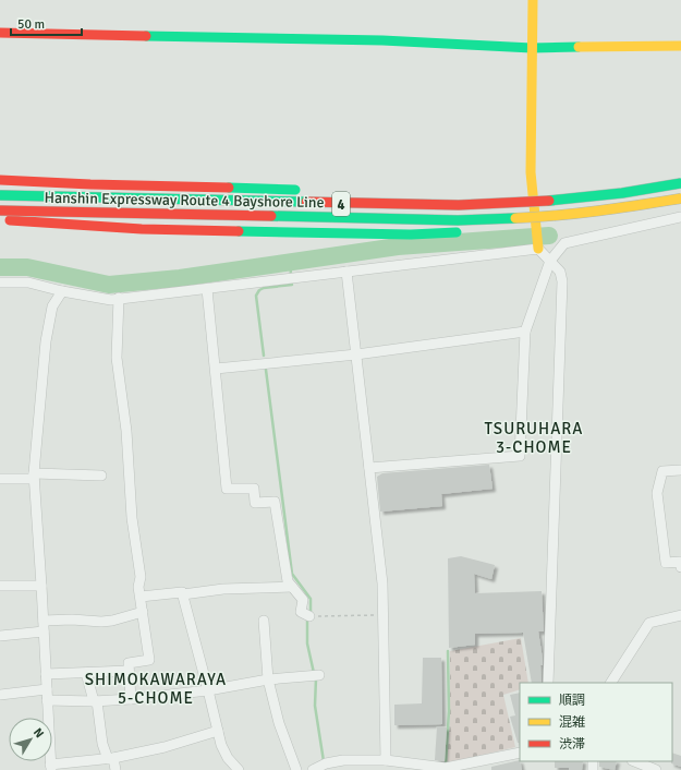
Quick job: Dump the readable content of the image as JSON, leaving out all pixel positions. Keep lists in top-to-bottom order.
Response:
{
  "streets": {
    "main road": ["Hanshin Expressway Route 4 Bayshore Line", "4"]
  },
  "districts": ["TSURUHARA 3-CHOME", "SHIMOKAWARAYA 5-CHOME"],
  "legend": ["順調", "混雑", "渋滞"],
  "scale_bar": "50 m",
  "north": "top right"
}
